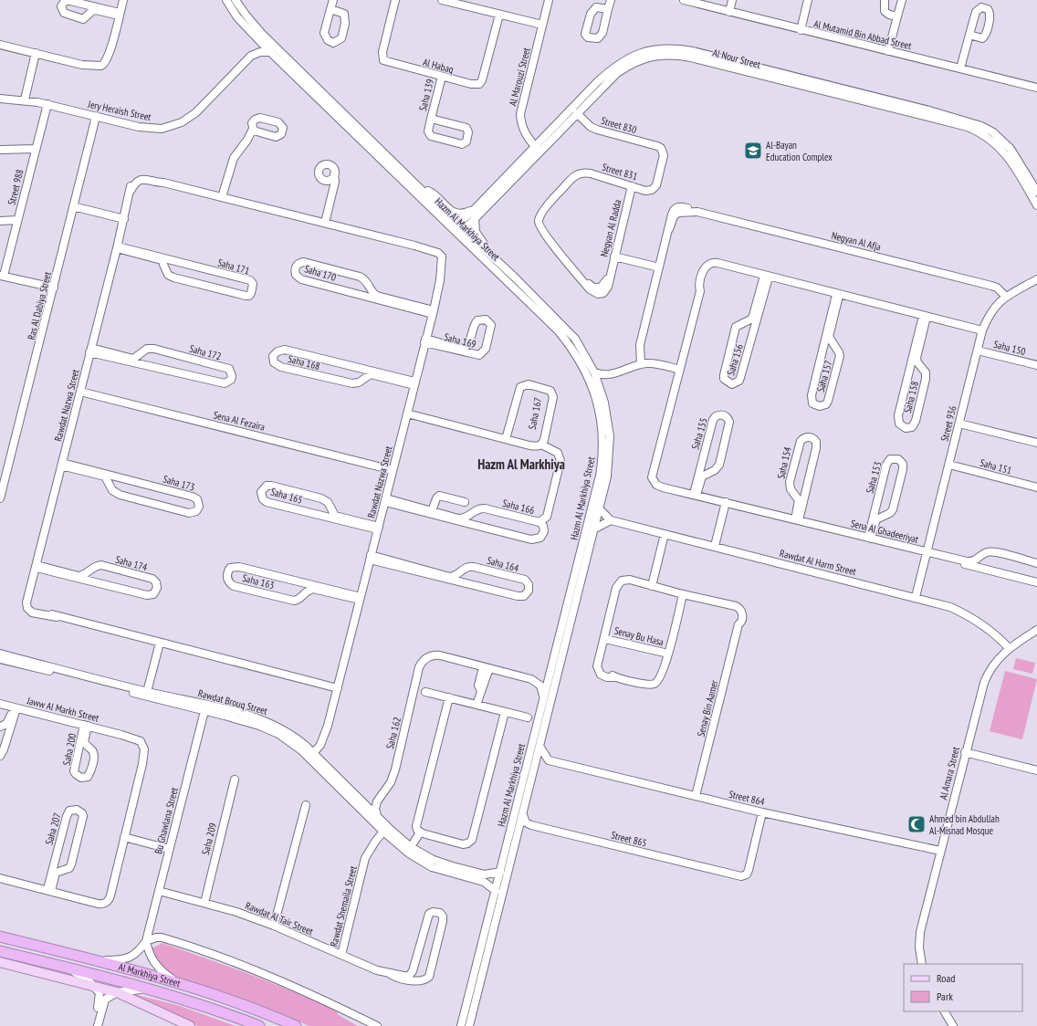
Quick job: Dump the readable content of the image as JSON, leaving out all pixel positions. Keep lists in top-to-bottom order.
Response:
{
  "streets": {
    "highway": ["Al Markhiya Street"],
    "street": [
      "Al Mutamid Bin Abbad Street",
      "Al Nour Street",
      "Al Habaq",
      "Al Marouzi Street",
      "Saha 139",
      "Jery Heraish Street",
      "Street 830",
      "Street 831",
      "Street 988",
      "Negyan Al Radda",
      "Hazm Al Markhiya Street",
      "Negyan Al Afja",
      "Saha 171",
      "Saha 170",
      "Ras Al Dabiya Street",
      "Saha 169",
      "Saha 150",
      "Saha 172",
      "Saha 156",
      "Saha 168",
      "Saha 157",
      "Saha 158",
      "Rawdat Nazwa Street",
      "Saha 167",
      "Sena Al Fezaira",
      "Street 936",
      "Saha 155",
      "Saha 154",
      "Saha 151",
      "Saha 153",
      "Saha 173",
      "Saha 165",
      "Saha 166",
      "Sena Al Ghadeeriyat",
      "Rawdat Al Harm Street",
      "Saha 174",
      "Saha 164",
      "Saha 163",
      "Senay Bu Hasa",
      "Rawdat Brouq Street",
      "Senay Bin Aamer",
      "Jaww Al Markh Street",
      "Saha 162",
      "Saha 200",
      "Al Amara Street",
      "Street 864",
      "Bu Ghawlana Street",
      "Saha 207",
      "Saha 209",
      "Street 865",
      "Rawdat Shemaila Street",
      "Rawdat Al Tair Street"
    ]
  },
  "crossings": [
    ["Al Nour Street", "Al Marouzi Street"],
    ["Al Nour Street", "Street 830"],
    ["Al Nour Street", "Hazm Al Markhiya Street"],
    ["Al Habaq", "Saha 139"],
    ["Jery Heraish Street", "Street 988"],
    ["Jery Heraish Street", "Ras Al Dabiya Street"],
    ["Street 830", "Street 831"],
    ["Street 831", "Negyan Al Radda"],
    ["Hazm Al Markhiya Street", "Rawdat Brouq Street"],
    ["Hazm Al Markhiya Street", "Saha 162"],
    ["Negyan Al Afja", "Street 936"],
    ["Saha 171", "Rawdat Nazwa Street"],
    ["Saha 170", "Rawdat Nazwa Street"],
    ["Saha 169", "Rawdat Nazwa Street"],
    ["Saha 150", "Street 936"],
    ["Saha 172", "Rawdat Nazwa Street"],
    ["Saha 156", "Sena Al Ghadeeriyat"],
    ["Saha 168", "Rawdat Nazwa Street"],
    ["Saha 157", "Sena Al Ghadeeriyat"],
    ["Saha 158", "Sena Al Ghadeeriyat"],
    ["Rawdat Nazwa Street", "Saha 167"],
    ["Rawdat Nazwa Street", "Sena Al Fezaira"],
    ["Rawdat Nazwa Street", "Saha 173"],
    ["Rawdat Nazwa Street", "Saha 165"],
    ["Rawdat Nazwa Street", "Saha 166"],
    ["Rawdat Nazwa Street", "Saha 174"],
    ["Rawdat Nazwa Street", "Saha 164"],
    ["Rawdat Nazwa Street", "Saha 163"],
    ["Rawdat Nazwa Street", "Rawdat Brouq Street"],
    ["Saha 167", "Saha 166"],
    ["Street 936", "Saha 151"],
    ["Street 936", "Sena Al Ghadeeriyat"],
    ["Street 936", "Rawdat Al Harm Street"],
    ["Saha 155", "Sena Al Ghadeeriyat"],
    ["Saha 154", "Sena Al Ghadeeriyat"],
    ["Saha 153", "Sena Al Ghadeeriyat"],
    ["Rawdat Al Harm Street", "Al Amara Street"],
    ["Senay Bu Hasa", "Senay Bin Aamer"],
    ["Rawdat Brouq Street", "Saha 162"],
    ["Rawdat Brouq Street", "Bu Ghawlana Street"],
    ["Rawdat Brouq Street", "Rawdat Shemaila Street"],
    ["Senay Bin Aamer", "Street 864"],
    ["Jaww Al Markh Street", "Saha 200"],
    ["Jaww Al Markh Street", "Saha 207"],
    ["Al Amara Street", "Street 864"],
    ["Street 864", "Street 865"],
    ["Bu Ghawlana Street", "Rawdat Al Tair Street"],
    ["Bu Ghawlana Street", "Al Markhiya Street"],
    ["Saha 209", "Rawdat Al Tair Street"],
    ["Rawdat Shemaila Street", "Rawdat Al Tair Street"]
  ],
  "districts": ["Hazm Al Markhiya"],
  "places": {
    "school or university": ["Al-Bayan Education Complex"],
    "mosque": ["Ahmed bin Abdullah Al-Misnad Mosque"]
  },
  "legend": ["Road", "Park"]
}
